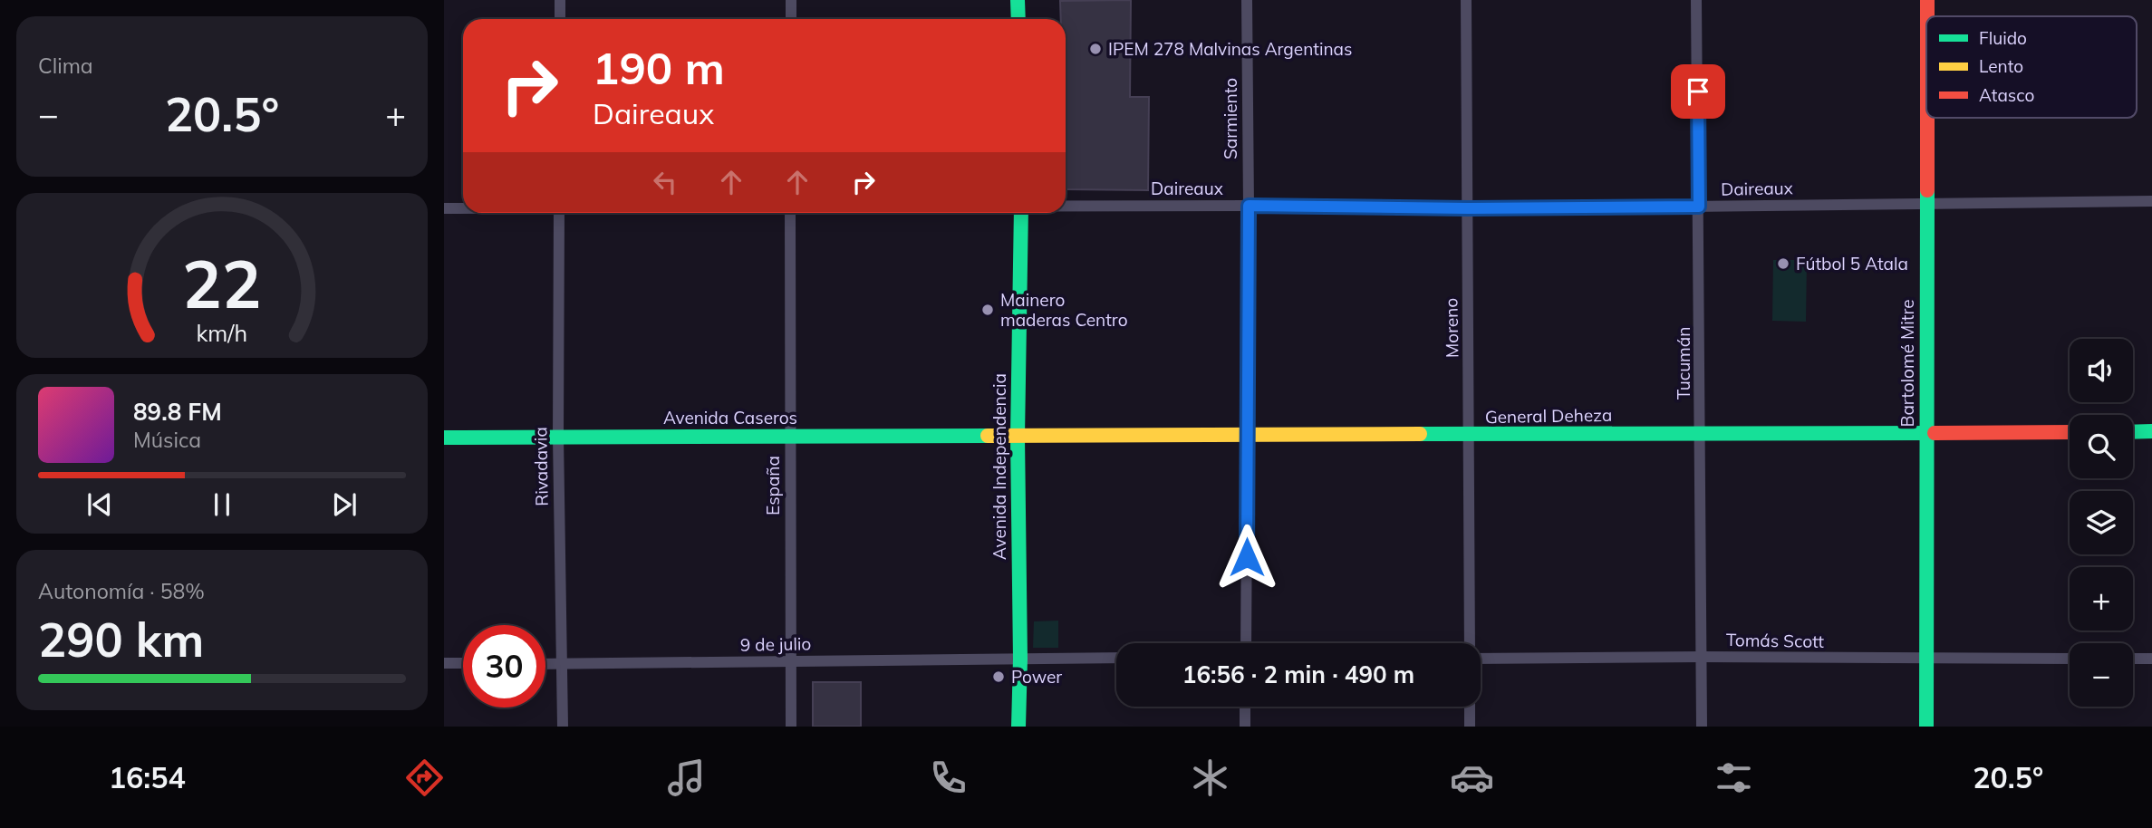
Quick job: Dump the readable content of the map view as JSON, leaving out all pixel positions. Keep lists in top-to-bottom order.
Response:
{
  "streets": {
    "main road": [
      "Bartolomé Mitre",
      "General Deheza",
      "Avenida Caseros",
      "Avenida Independencia"
    ],
    "street": [
      "Sarmiento",
      "Daireaux",
      "Moreno",
      "Tucumán",
      "Rivadavia",
      "España",
      "Tomás Scott",
      "9 de julio"
    ]
  },
  "crossings": [
    ["Sarmiento", "Daireaux"],
    ["Sarmiento", "General Deheza"],
    ["Daireaux", "Moreno"],
    ["Daireaux", "Tucumán"],
    ["Daireaux", "Bartolomé Mitre"],
    ["Moreno", "General Deheza"],
    ["Tucumán", "General Deheza"],
    ["Tucumán", "Tomás Scott"],
    ["Bartolomé Mitre", "General Deheza"],
    ["Bartolomé Mitre", "Tomás Scott"],
    ["General Deheza", "Avenida Caseros"],
    ["General Deheza", "Avenida Independencia"],
    ["Avenida Caseros", "Rivadavia"],
    ["Avenida Caseros", "Avenida Independencia"],
    ["Avenida Caseros", "España"],
    ["Rivadavia", "9 de julio"],
    ["Avenida Independencia", "9 de julio"],
    ["España", "9 de julio"]
  ],
  "places": [
    "IPEM 278 Malvinas Argentinas",
    "Fútbol 5 Atala",
    "Mainero maderas Centro",
    "Power"
  ],
  "legend": ["Fluido", "Lento", "Atasco"],
  "page": {
    "tile": [
      "Clima",
      ["Autonomía · 58%", "290 km"]
    ],
    "turn": ["190 m", "Daireaux"],
    "heat": ["−", "20.5°", "+"],
    "map_buttons": ["+", "−"],
    "song": ["89.8 FM", "Música"],
    "limit": "30",
    "trip": "16:56 · 2 min · 490 m",
    "tabs": ["16:54", "20.5°"],
    "gauge": ["22", "km/h"]
  }
}
